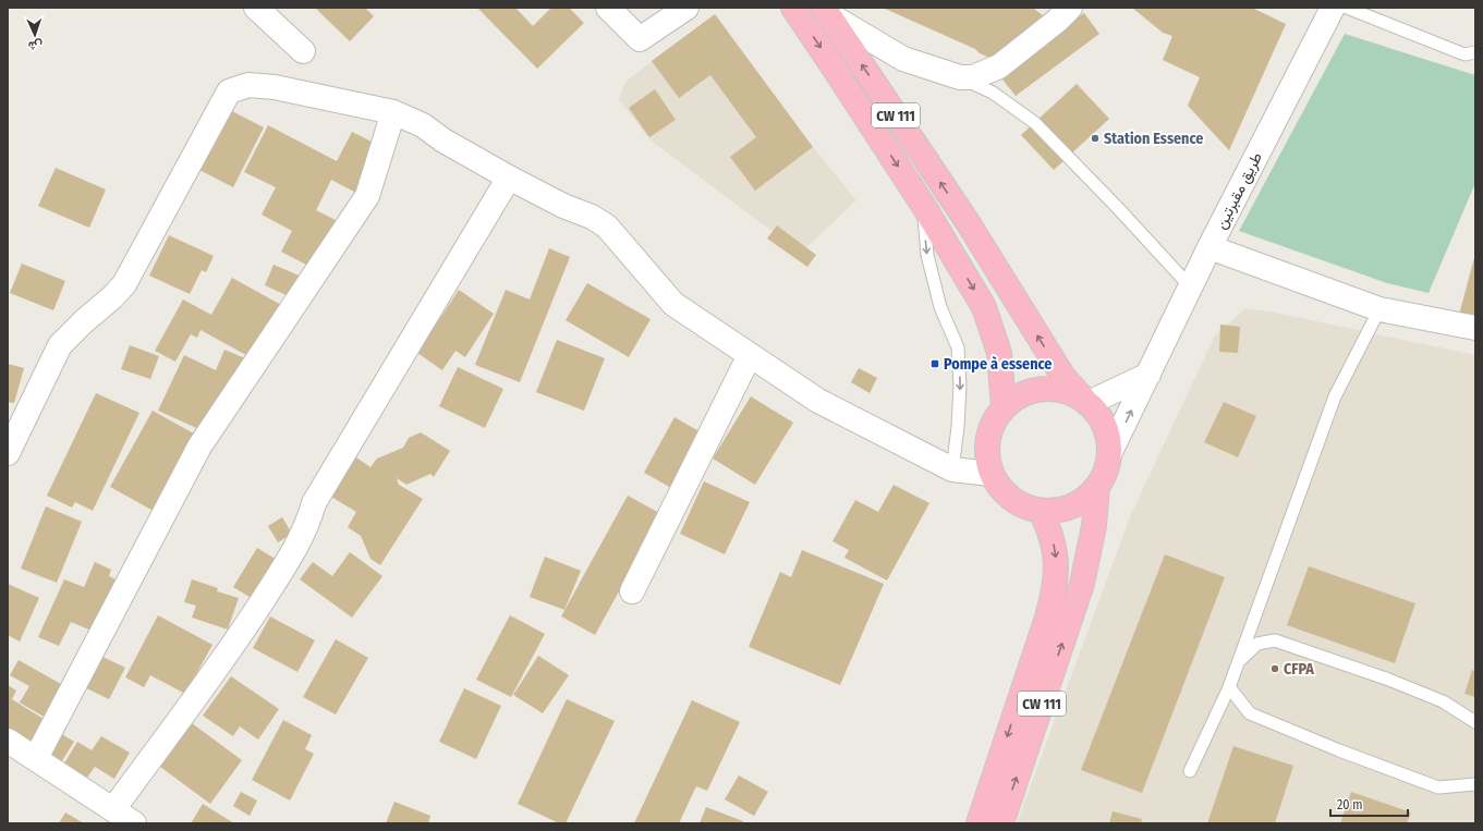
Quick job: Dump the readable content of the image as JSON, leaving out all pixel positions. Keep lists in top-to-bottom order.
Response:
{
  "streets": {
    "main road": ["CW 111"],
    "street": ["طريق مقبرتين"]
  },
  "crossings": [
    ["CW 111", "طريق مقبرتين"]
  ],
  "places": {
    "other": ["Station Essence", "CFPA"],
    "transit": ["Pompe à essence"]
  },
  "scale_bar": "20 m",
  "north": "bottom"
}
